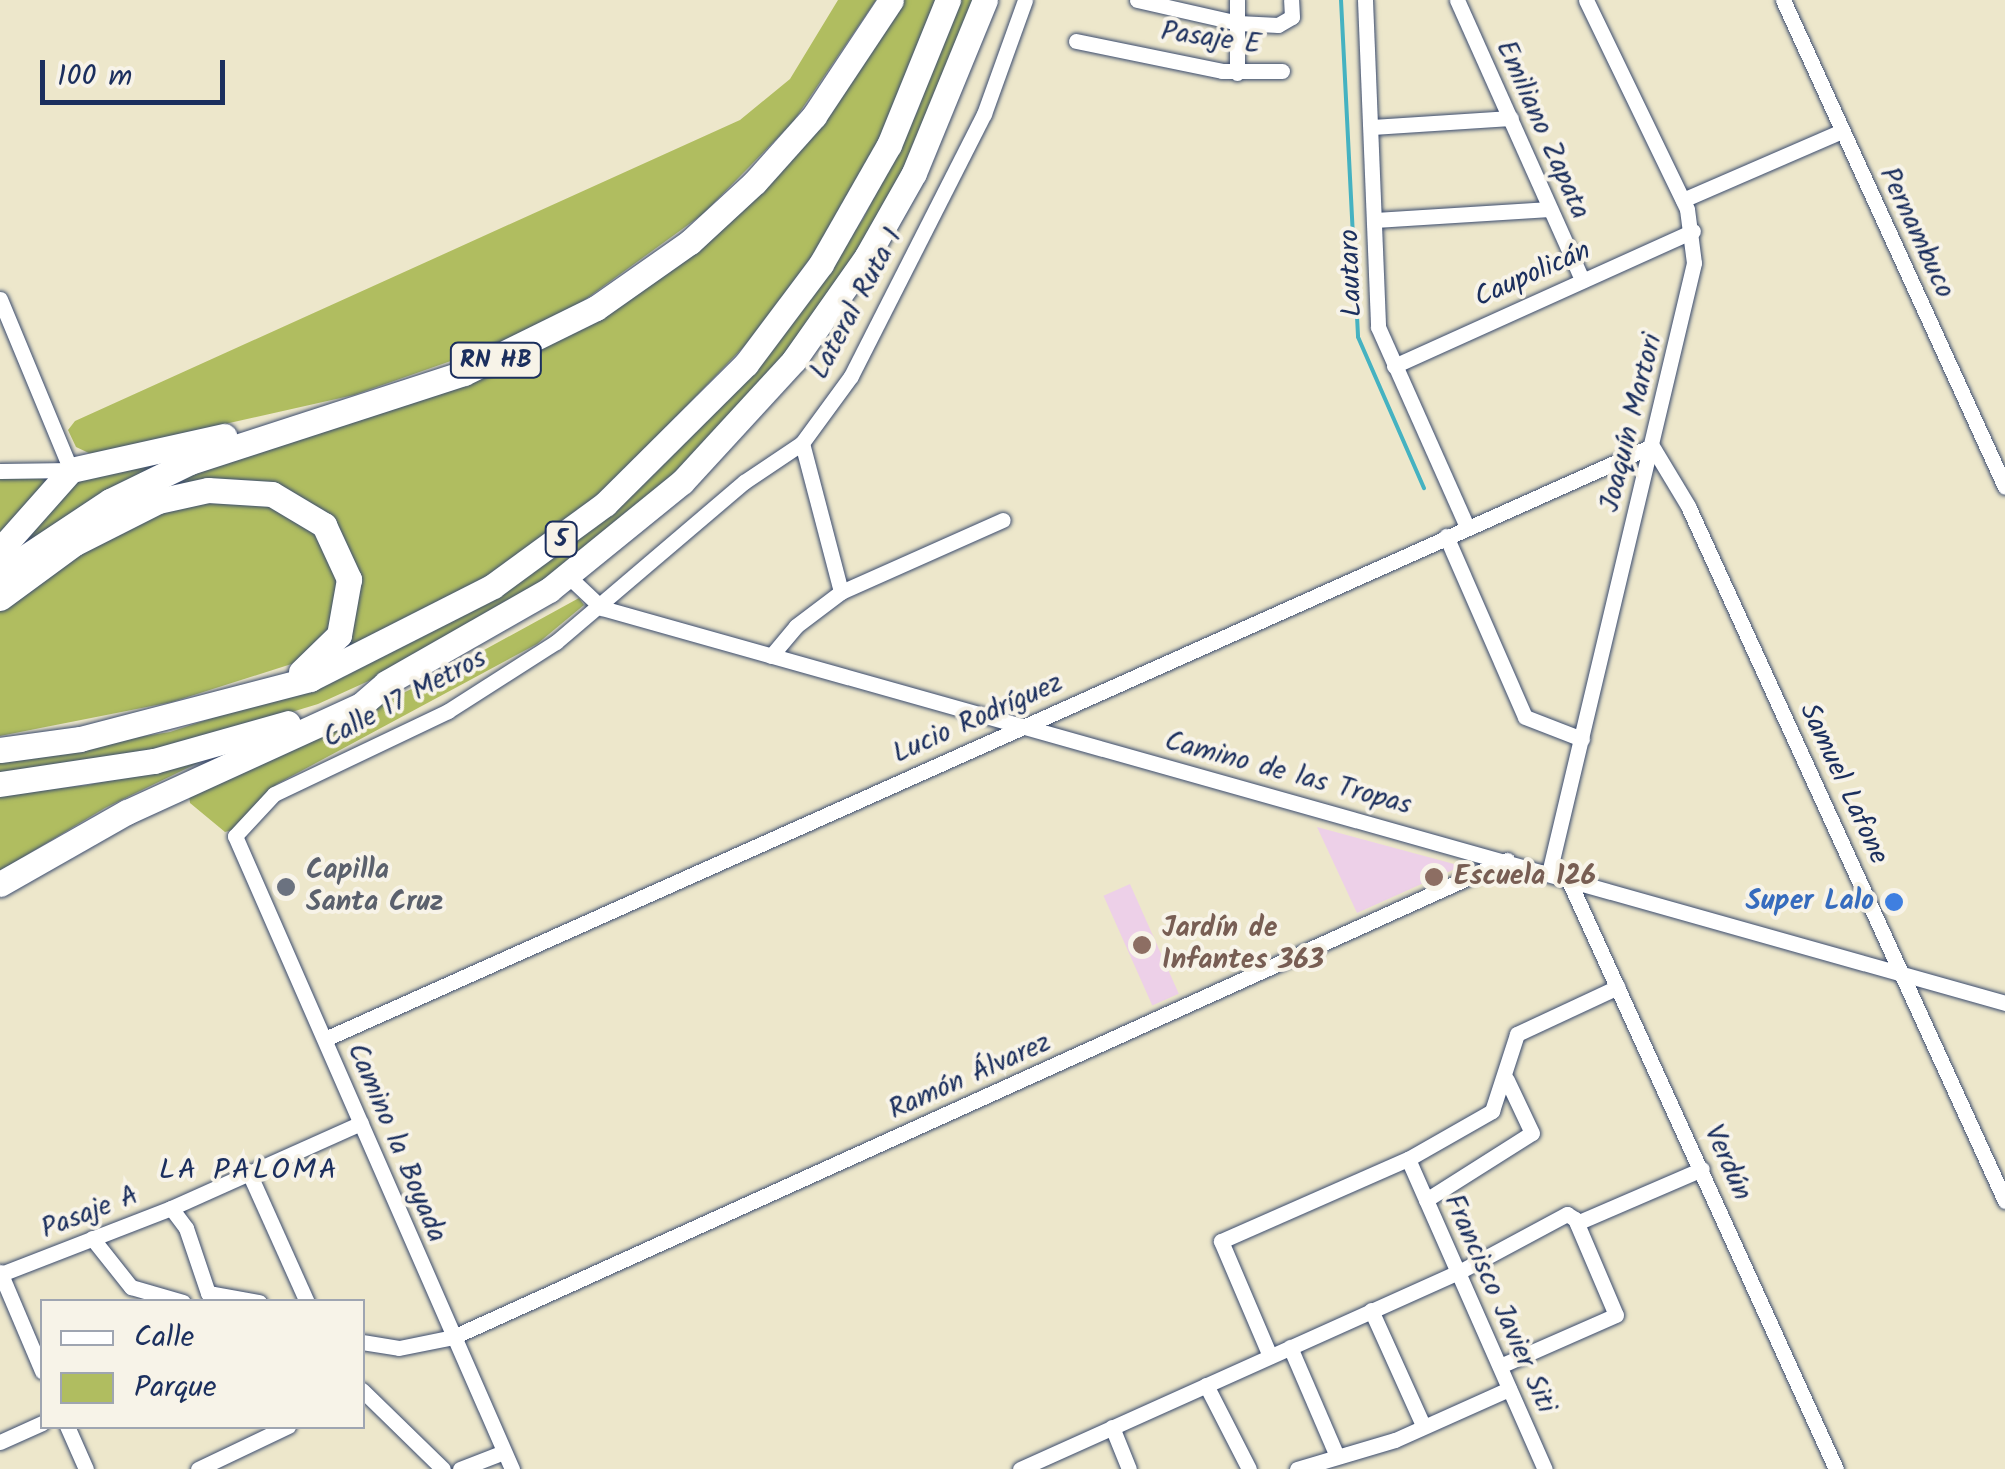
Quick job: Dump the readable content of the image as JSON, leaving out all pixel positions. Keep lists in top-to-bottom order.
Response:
{
  "streets": {
    "highway": ["RN HB", "5"],
    "street": [
      "Pasaje E",
      "Emiliano Zapata",
      "Pernambuco",
      "Lautaro",
      "Caupolicán",
      "Lateral Ruta 1",
      "Joaquín Martori",
      "Calle 17 Metros",
      "Lucio Rodríguez",
      "Camino de las Tropas",
      "Samuel Lafone",
      "Ramón Álvarez",
      "Camino la Boyada",
      "Verdún",
      "Pasaje A",
      "Francisco Javier Siti"
    ]
  },
  "crossings": [
    ["Emiliano Zapata", "Caupolicán"],
    ["Lautaro", "Caupolicán"],
    ["Lautaro", "Lucio Rodríguez"],
    ["Caupolicán", "Joaquín Martori"],
    ["Lateral Ruta 1", "Calle 17 Metros"],
    ["Lateral Ruta 1", "Camino de las Tropas"],
    ["Joaquín Martori", "Lucio Rodríguez"],
    ["Joaquín Martori", "Camino de las Tropas"],
    ["Joaquín Martori", "Samuel Lafone"],
    ["Calle 17 Metros", "Camino de las Tropas"],
    ["Calle 17 Metros", "Camino la Boyada"],
    ["Lucio Rodríguez", "Camino de las Tropas"],
    ["Lucio Rodríguez", "Samuel Lafone"],
    ["Lucio Rodríguez", "Camino la Boyada"],
    ["Camino de las Tropas", "Samuel Lafone"],
    ["Camino de las Tropas", "Ramón Álvarez"],
    ["Camino de las Tropas", "Verdún"],
    ["Ramón Álvarez", "Camino la Boyada"],
    ["Camino la Boyada", "Pasaje A"]
  ],
  "districts": ["LA PALOMA"],
  "places": [
    "Escuela 126",
    "Capilla Santa Cruz",
    "Super Lalo",
    "Jardín de Infantes 363"
  ],
  "legend": ["Calle", "Parque"],
  "scale_bar": "100 m"
}
